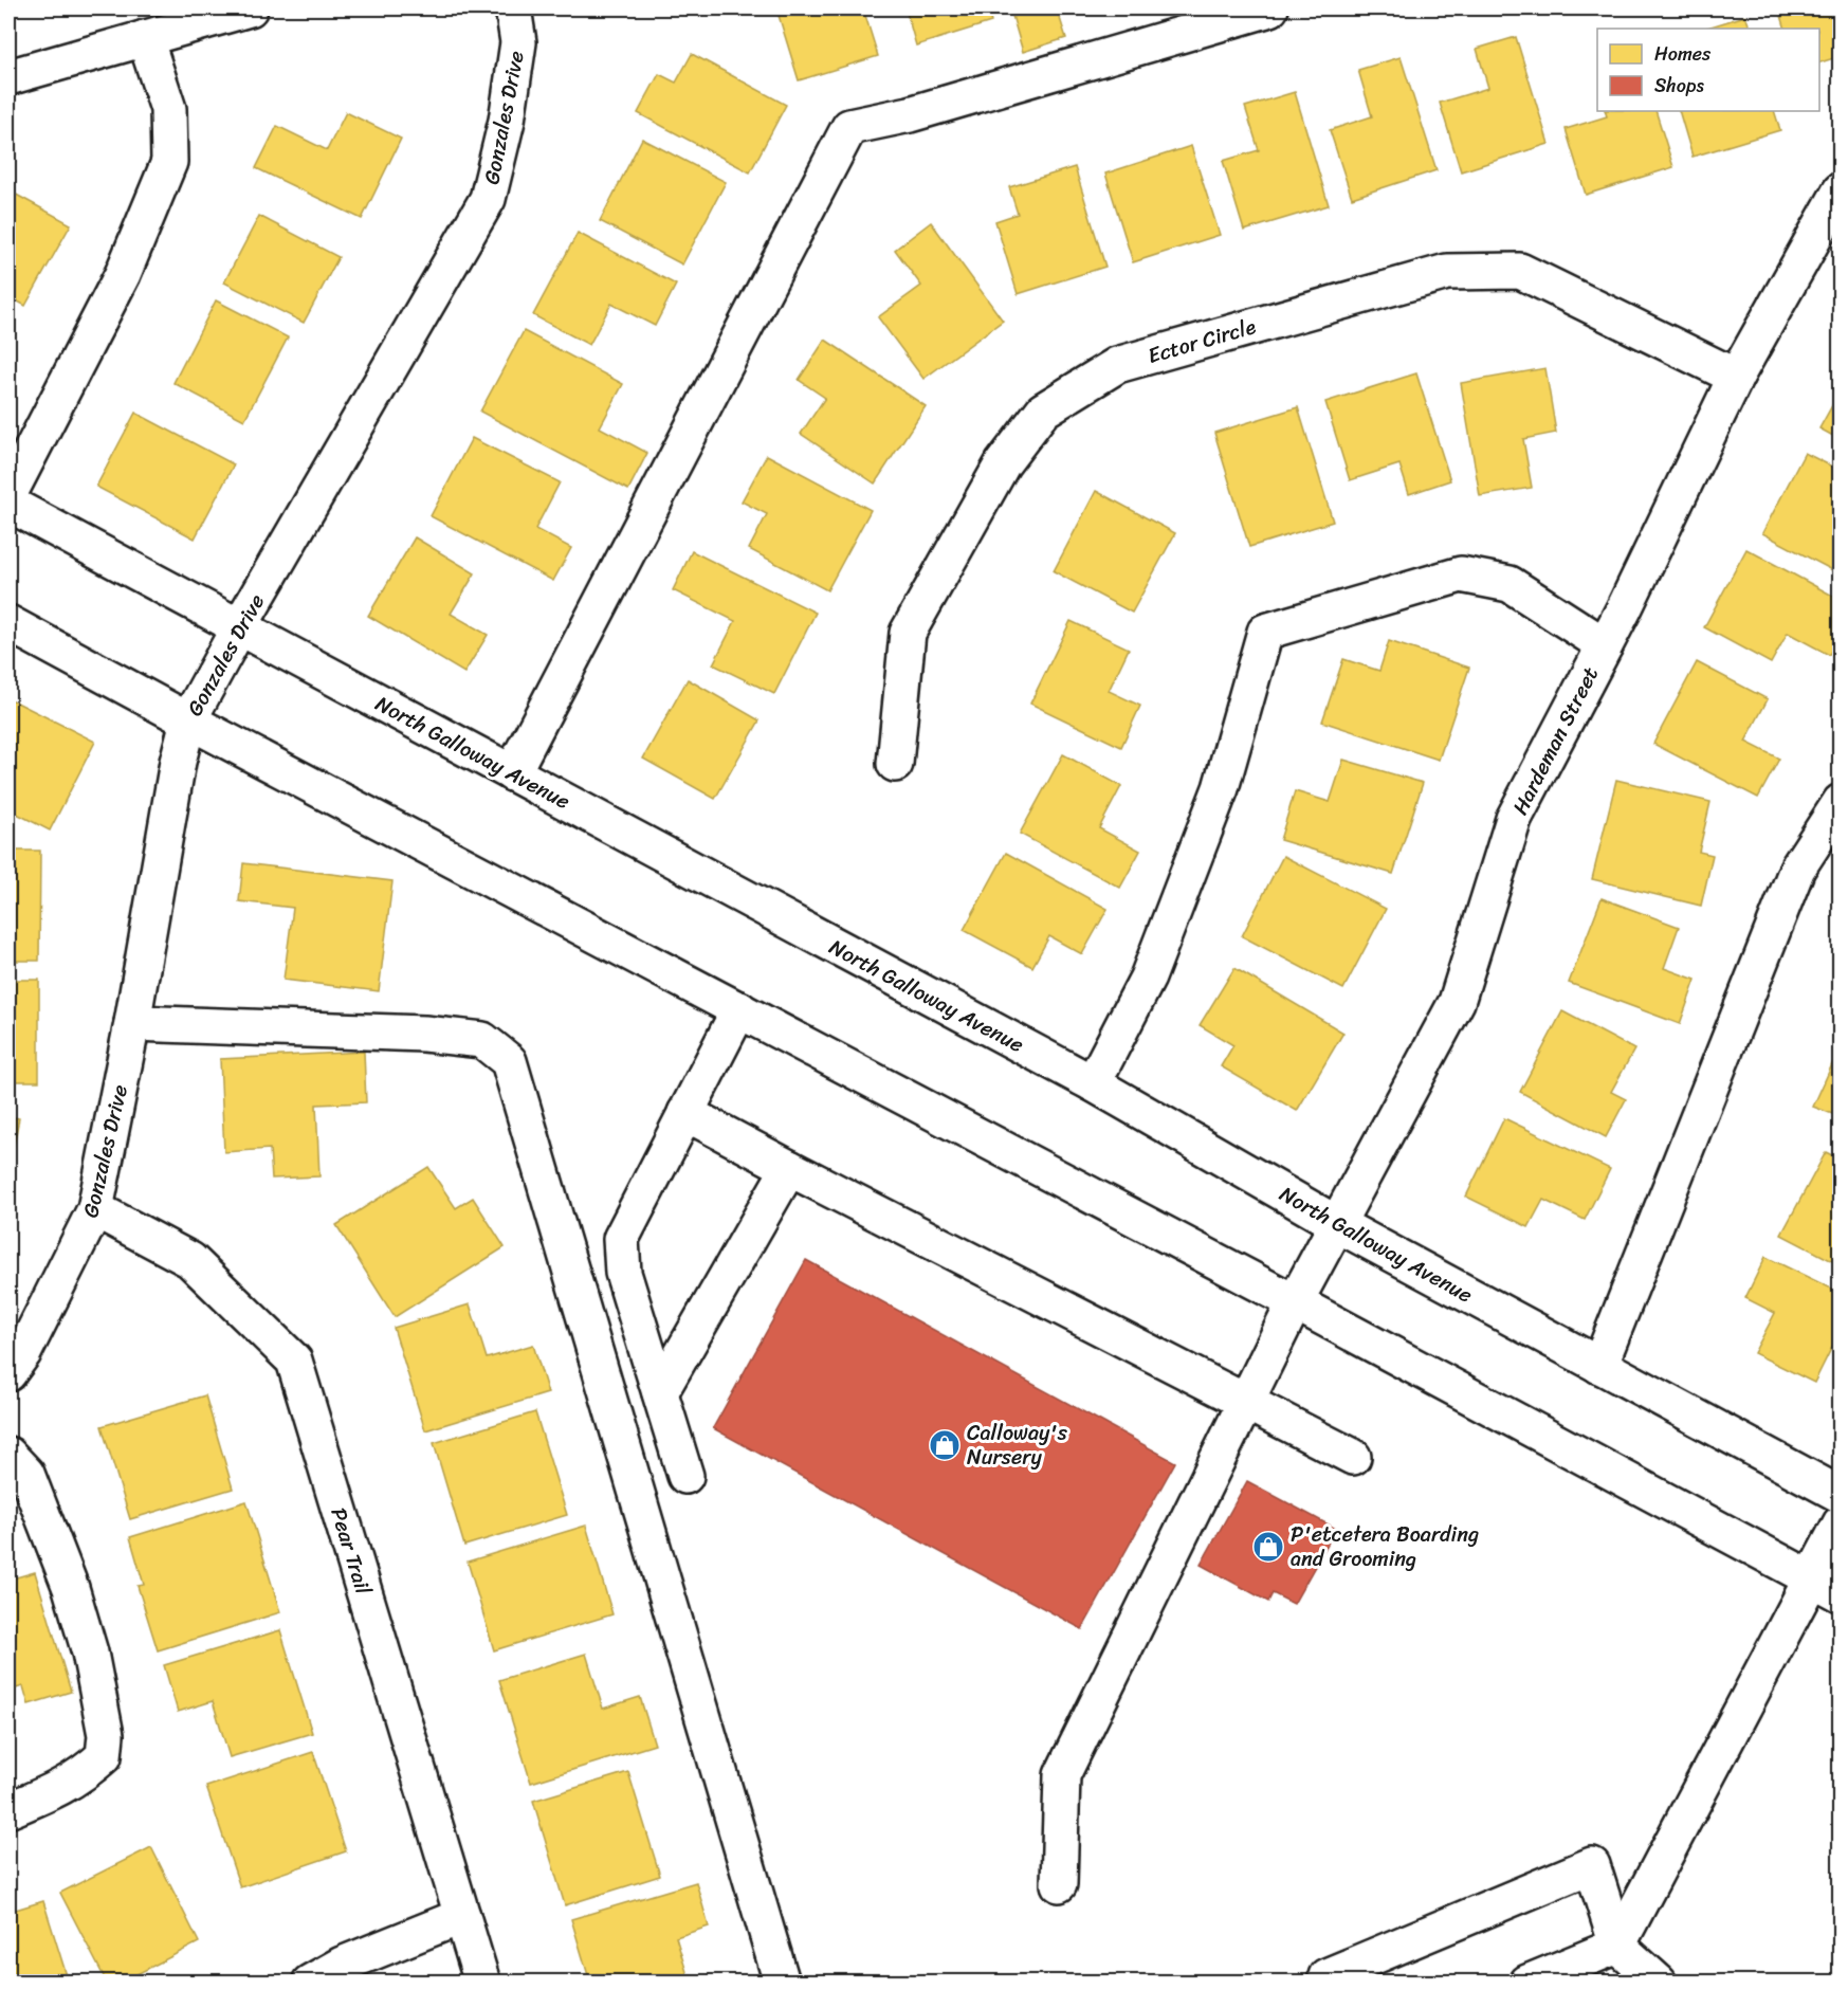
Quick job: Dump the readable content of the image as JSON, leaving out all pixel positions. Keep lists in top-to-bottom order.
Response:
{
  "streets": {
    "street": [
      "Gonzales Drive",
      "Ector Circle",
      "Hardeman Street",
      "North Galloway Avenue",
      "Pear Trail"
    ]
  },
  "crossings": [
    ["Gonzales Drive", "North Galloway Avenue"],
    ["Gonzales Drive", "Pear Trail"],
    ["Ector Circle", "Hardeman Street"],
    ["Hardeman Street", "North Galloway Avenue"]
  ],
  "places": {
    "shop": ["Calloway's Nursery", "P'etcetera Boarding and Grooming"]
  },
  "legend": ["Homes", "Shops"]
}
